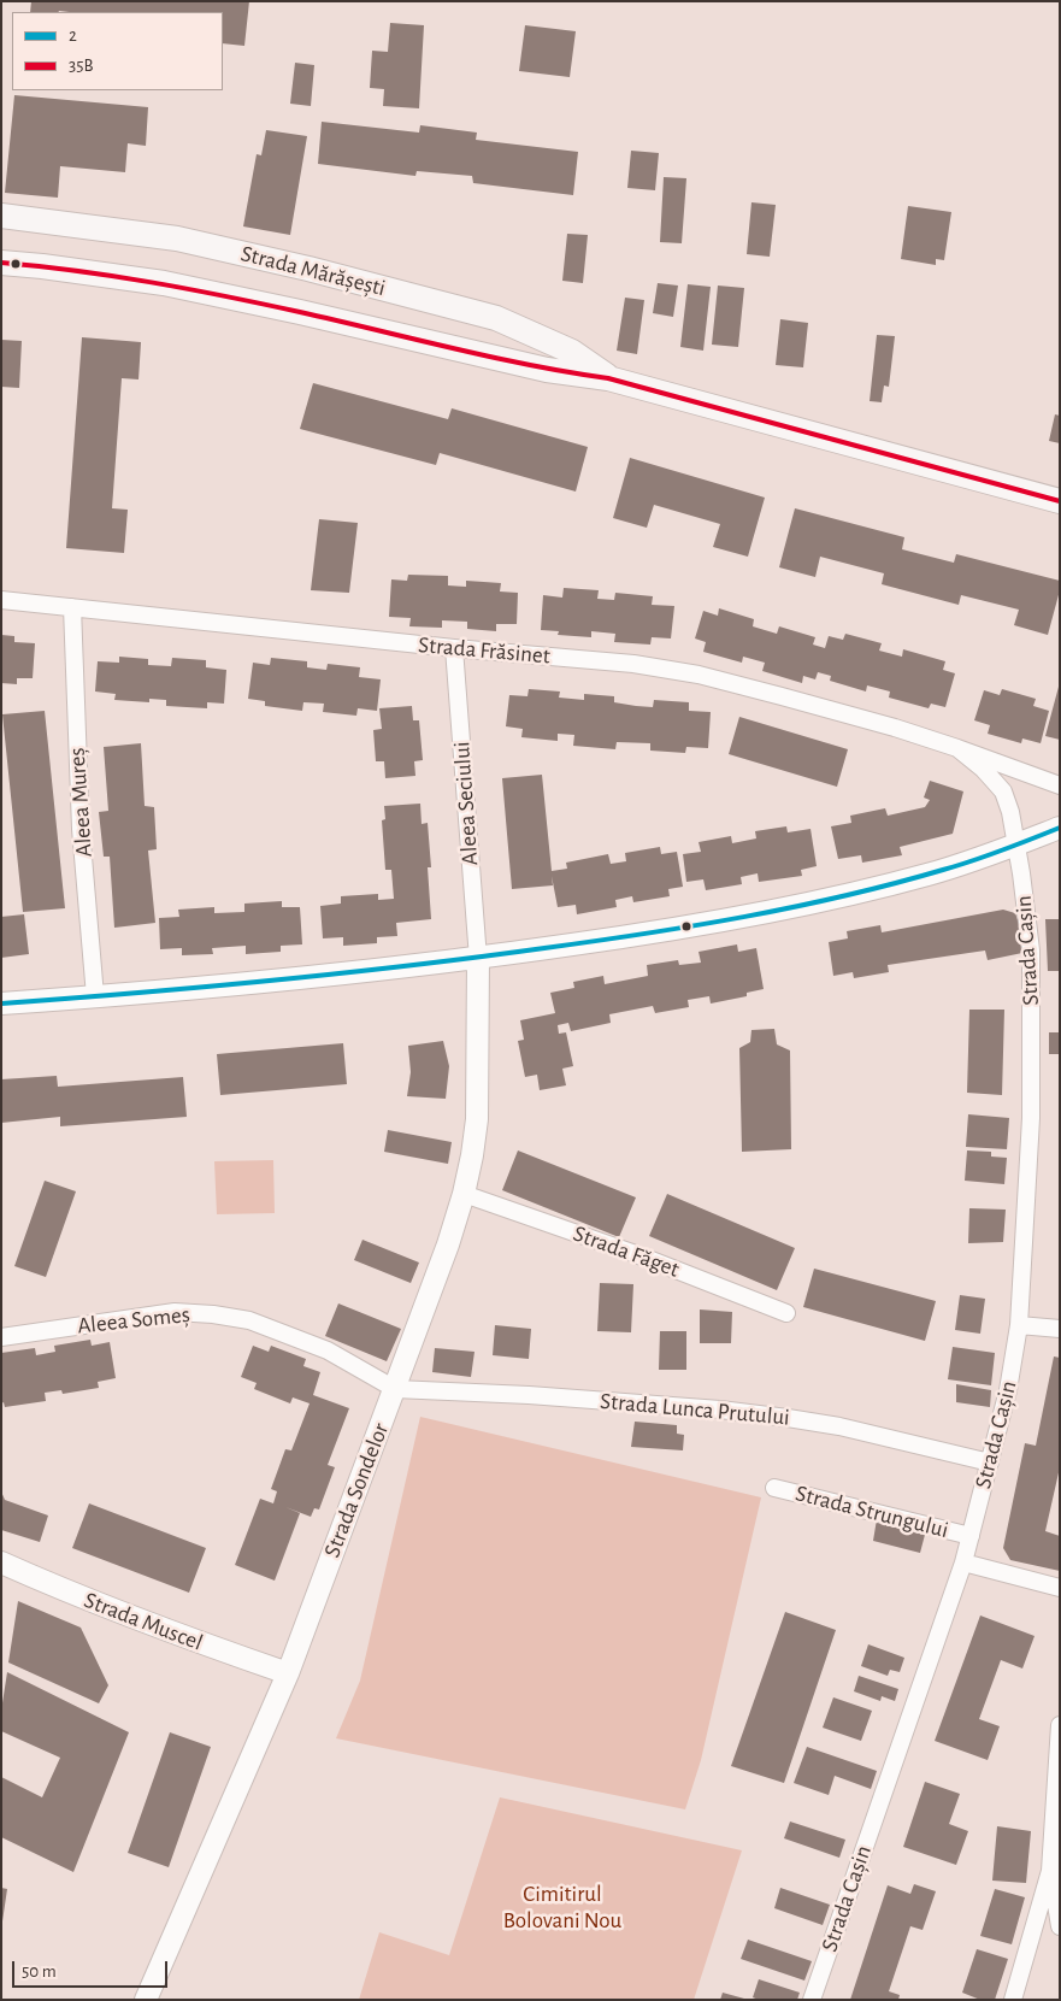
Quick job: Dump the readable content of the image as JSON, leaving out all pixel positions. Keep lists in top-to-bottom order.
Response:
{
  "streets": {
    "main road": ["Strada Mărășești"],
    "street": [
      "Strada Frăsinet",
      "Aleea Mureș",
      "Aleea Seciului",
      "Strada Cașin",
      "Strada Făget",
      "Aleea Someș",
      "Strada Lunca Prutului",
      "Strada Sondelor",
      "Strada Strungului",
      "Strada Muscel"
    ]
  },
  "crossings": [
    ["Strada Frăsinet", "Aleea Mureș"],
    ["Strada Frăsinet", "Aleea Seciului"],
    ["Strada Frăsinet", "Strada Cașin"],
    ["Aleea Seciului", "Strada Sondelor"],
    ["Strada Cașin", "Strada Lunca Prutului"],
    ["Strada Cașin", "Strada Strungului"],
    ["Strada Făget", "Strada Sondelor"],
    ["Aleea Someș", "Strada Lunca Prutului"],
    ["Aleea Someș", "Strada Sondelor"],
    ["Strada Lunca Prutului", "Strada Sondelor"],
    ["Strada Sondelor", "Strada Muscel"]
  ],
  "parks": ["Cimitirul Bolovani Nou"],
  "lines": ["transit line 35B", "transit line 2"],
  "legend": ["2", "35B"],
  "scale_bar": "50 m"
}
